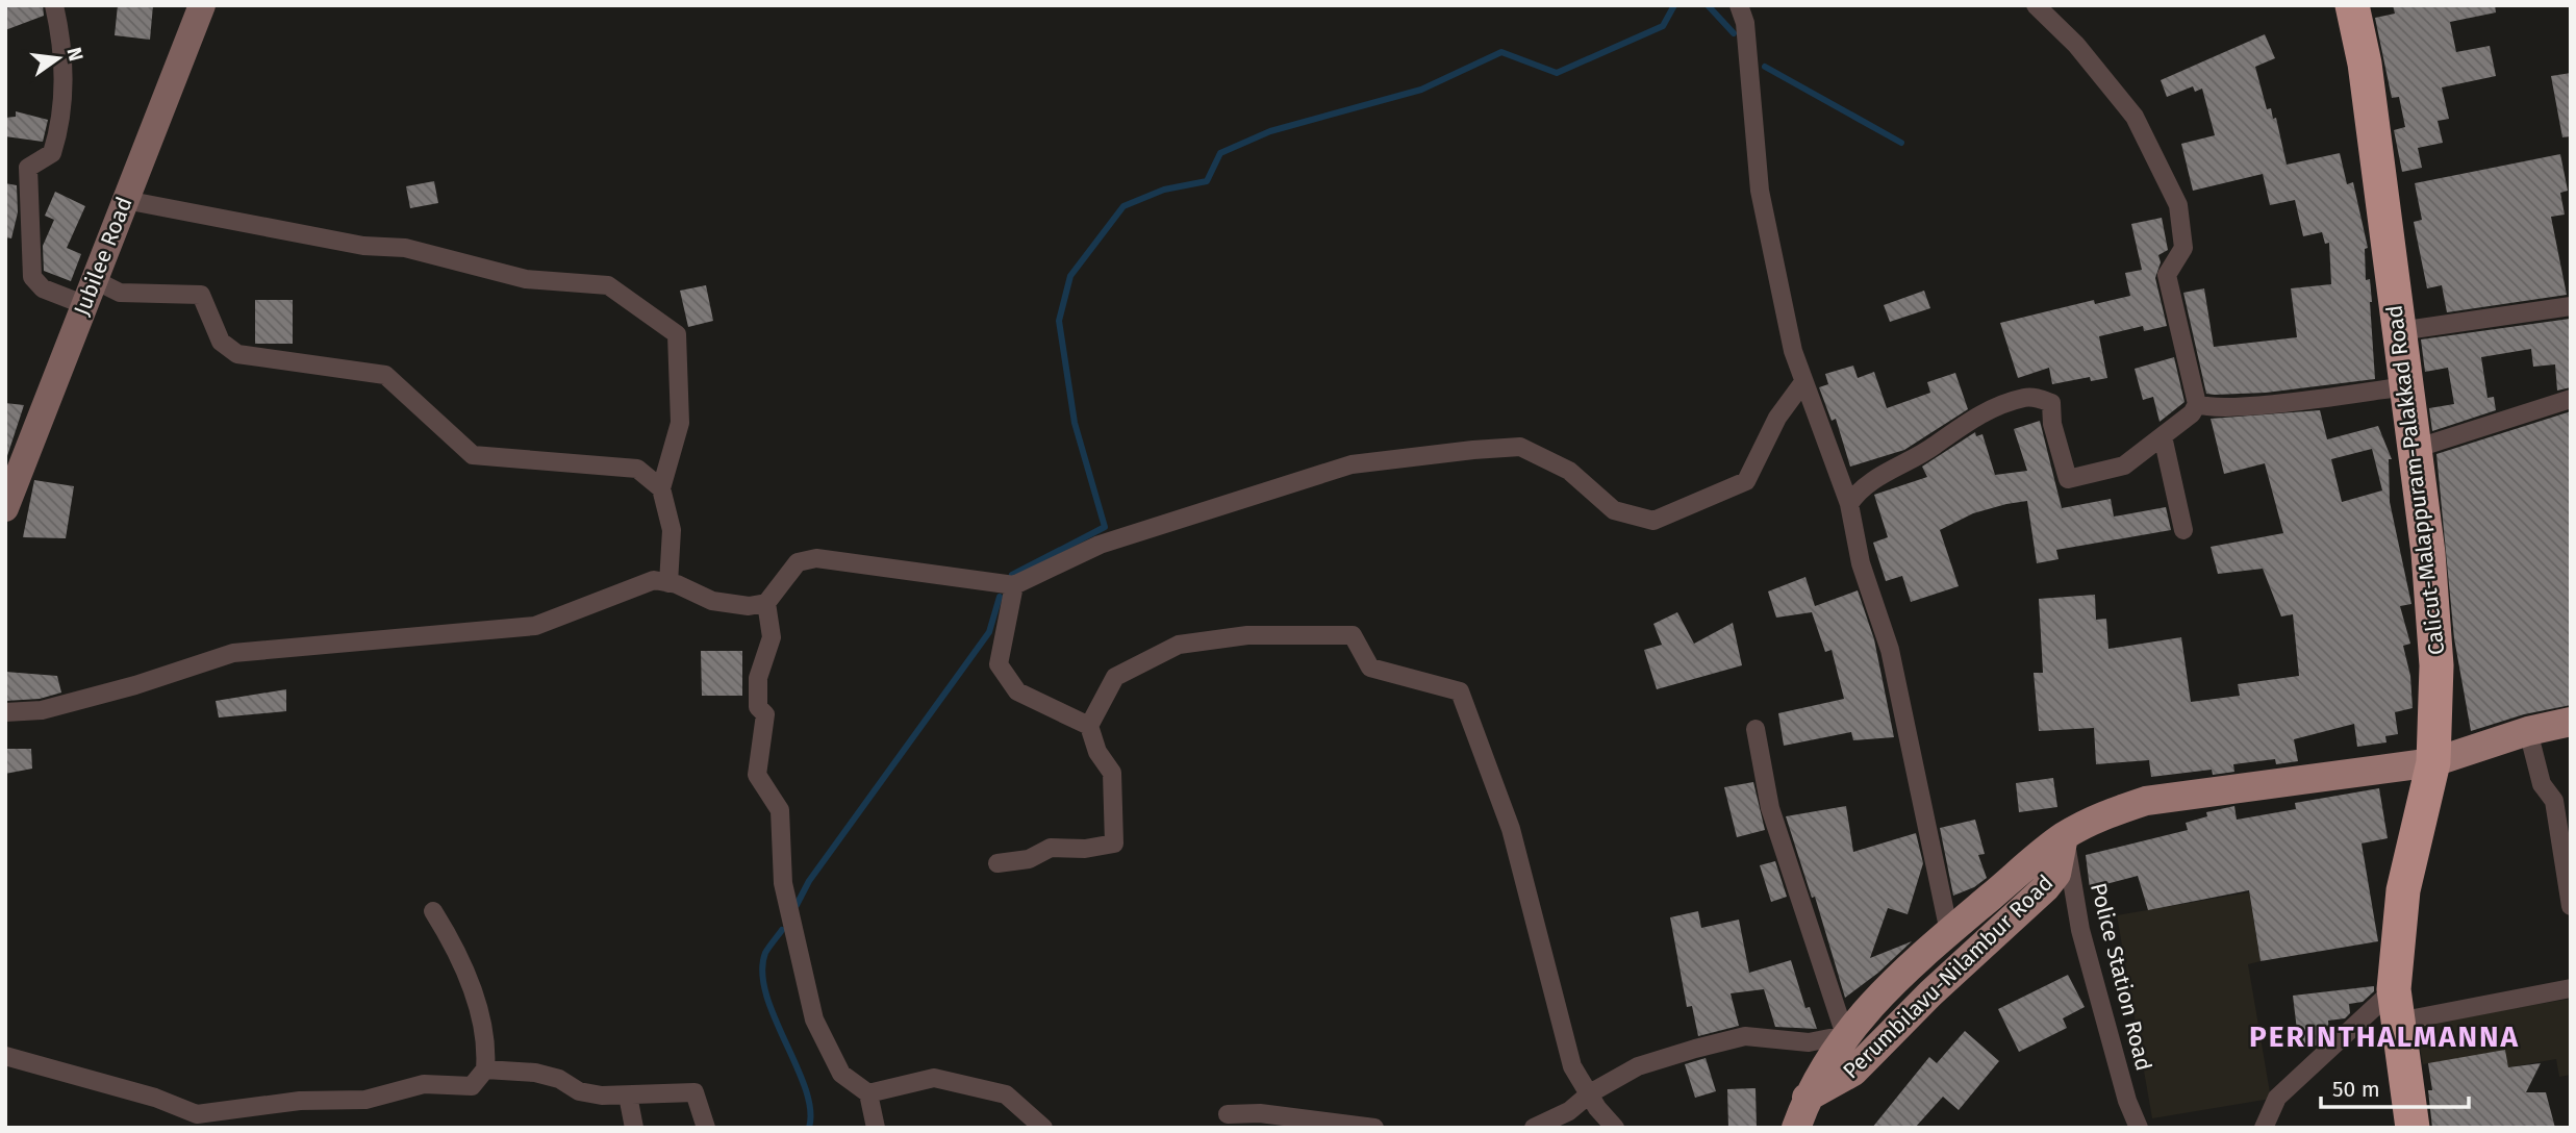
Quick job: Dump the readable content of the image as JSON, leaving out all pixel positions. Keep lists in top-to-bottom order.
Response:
{
  "streets": {
    "highway": ["Calicut-Malappuram-Palakkad Road"],
    "main road": ["Jubilee Road", "Perumbilavu-Nilambur Road"],
    "street": ["Police Station Road"]
  },
  "crossings": [
    ["Calicut-Malappuram-Palakkad Road", "Perumbilavu-Nilambur Road"],
    ["Perumbilavu-Nilambur Road", "Police Station Road"]
  ],
  "districts": ["PERINTHALMANNA"],
  "scale_bar": "50 m",
  "north": "right"
}
